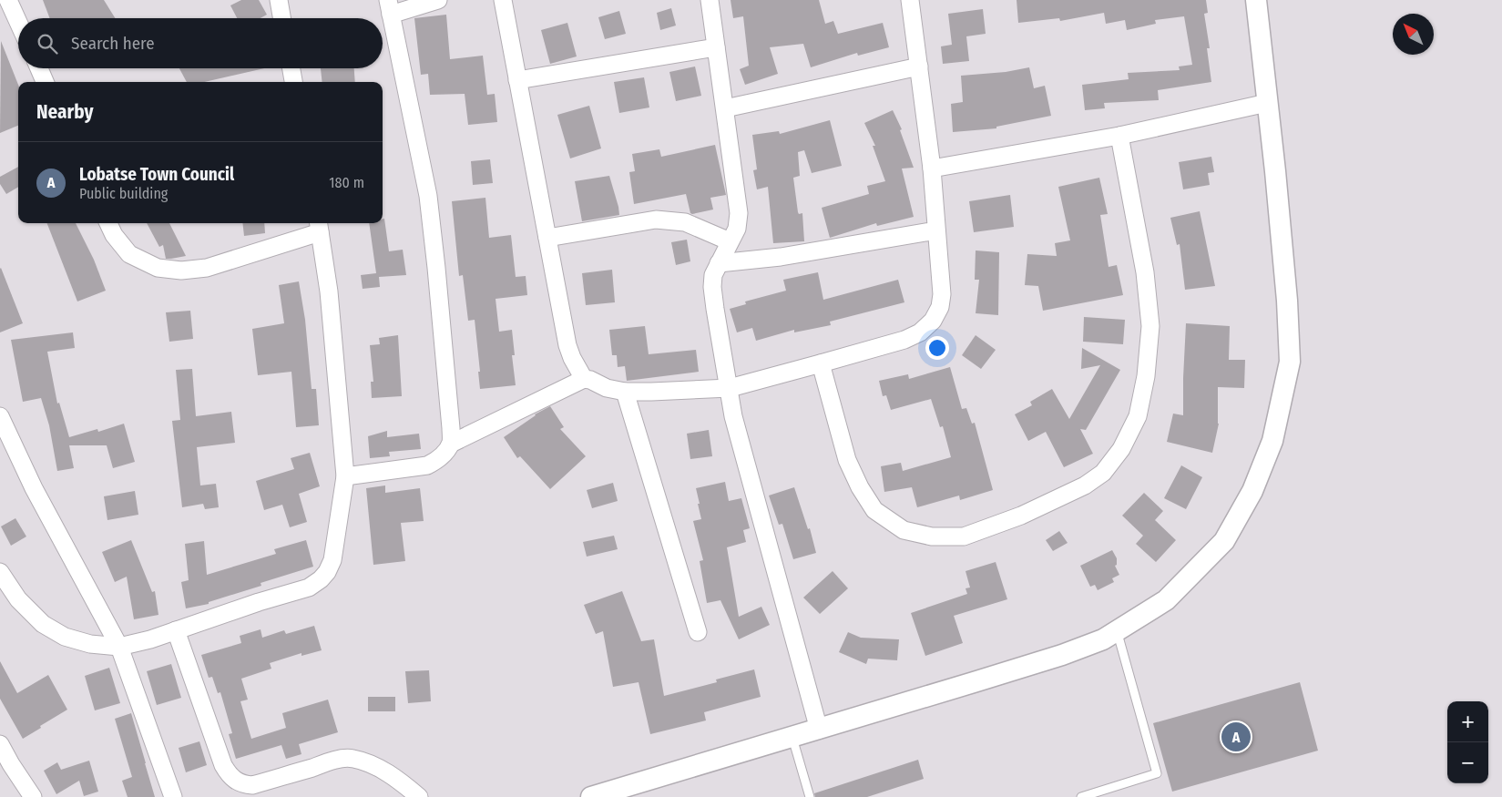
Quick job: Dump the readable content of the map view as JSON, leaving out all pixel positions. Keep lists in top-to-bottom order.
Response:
{
  "north": "top left",
  "page": {
    "search": "Search here",
    "heading": "Nearby",
    "list": [
      {
        "mark": "A",
        "name": "Lobatse Town Council",
        "note": "Public building",
        "value": "180 m"
      }
    ],
    "map_buttons": ["+", "−"],
    "pins": "A"
  }
}
